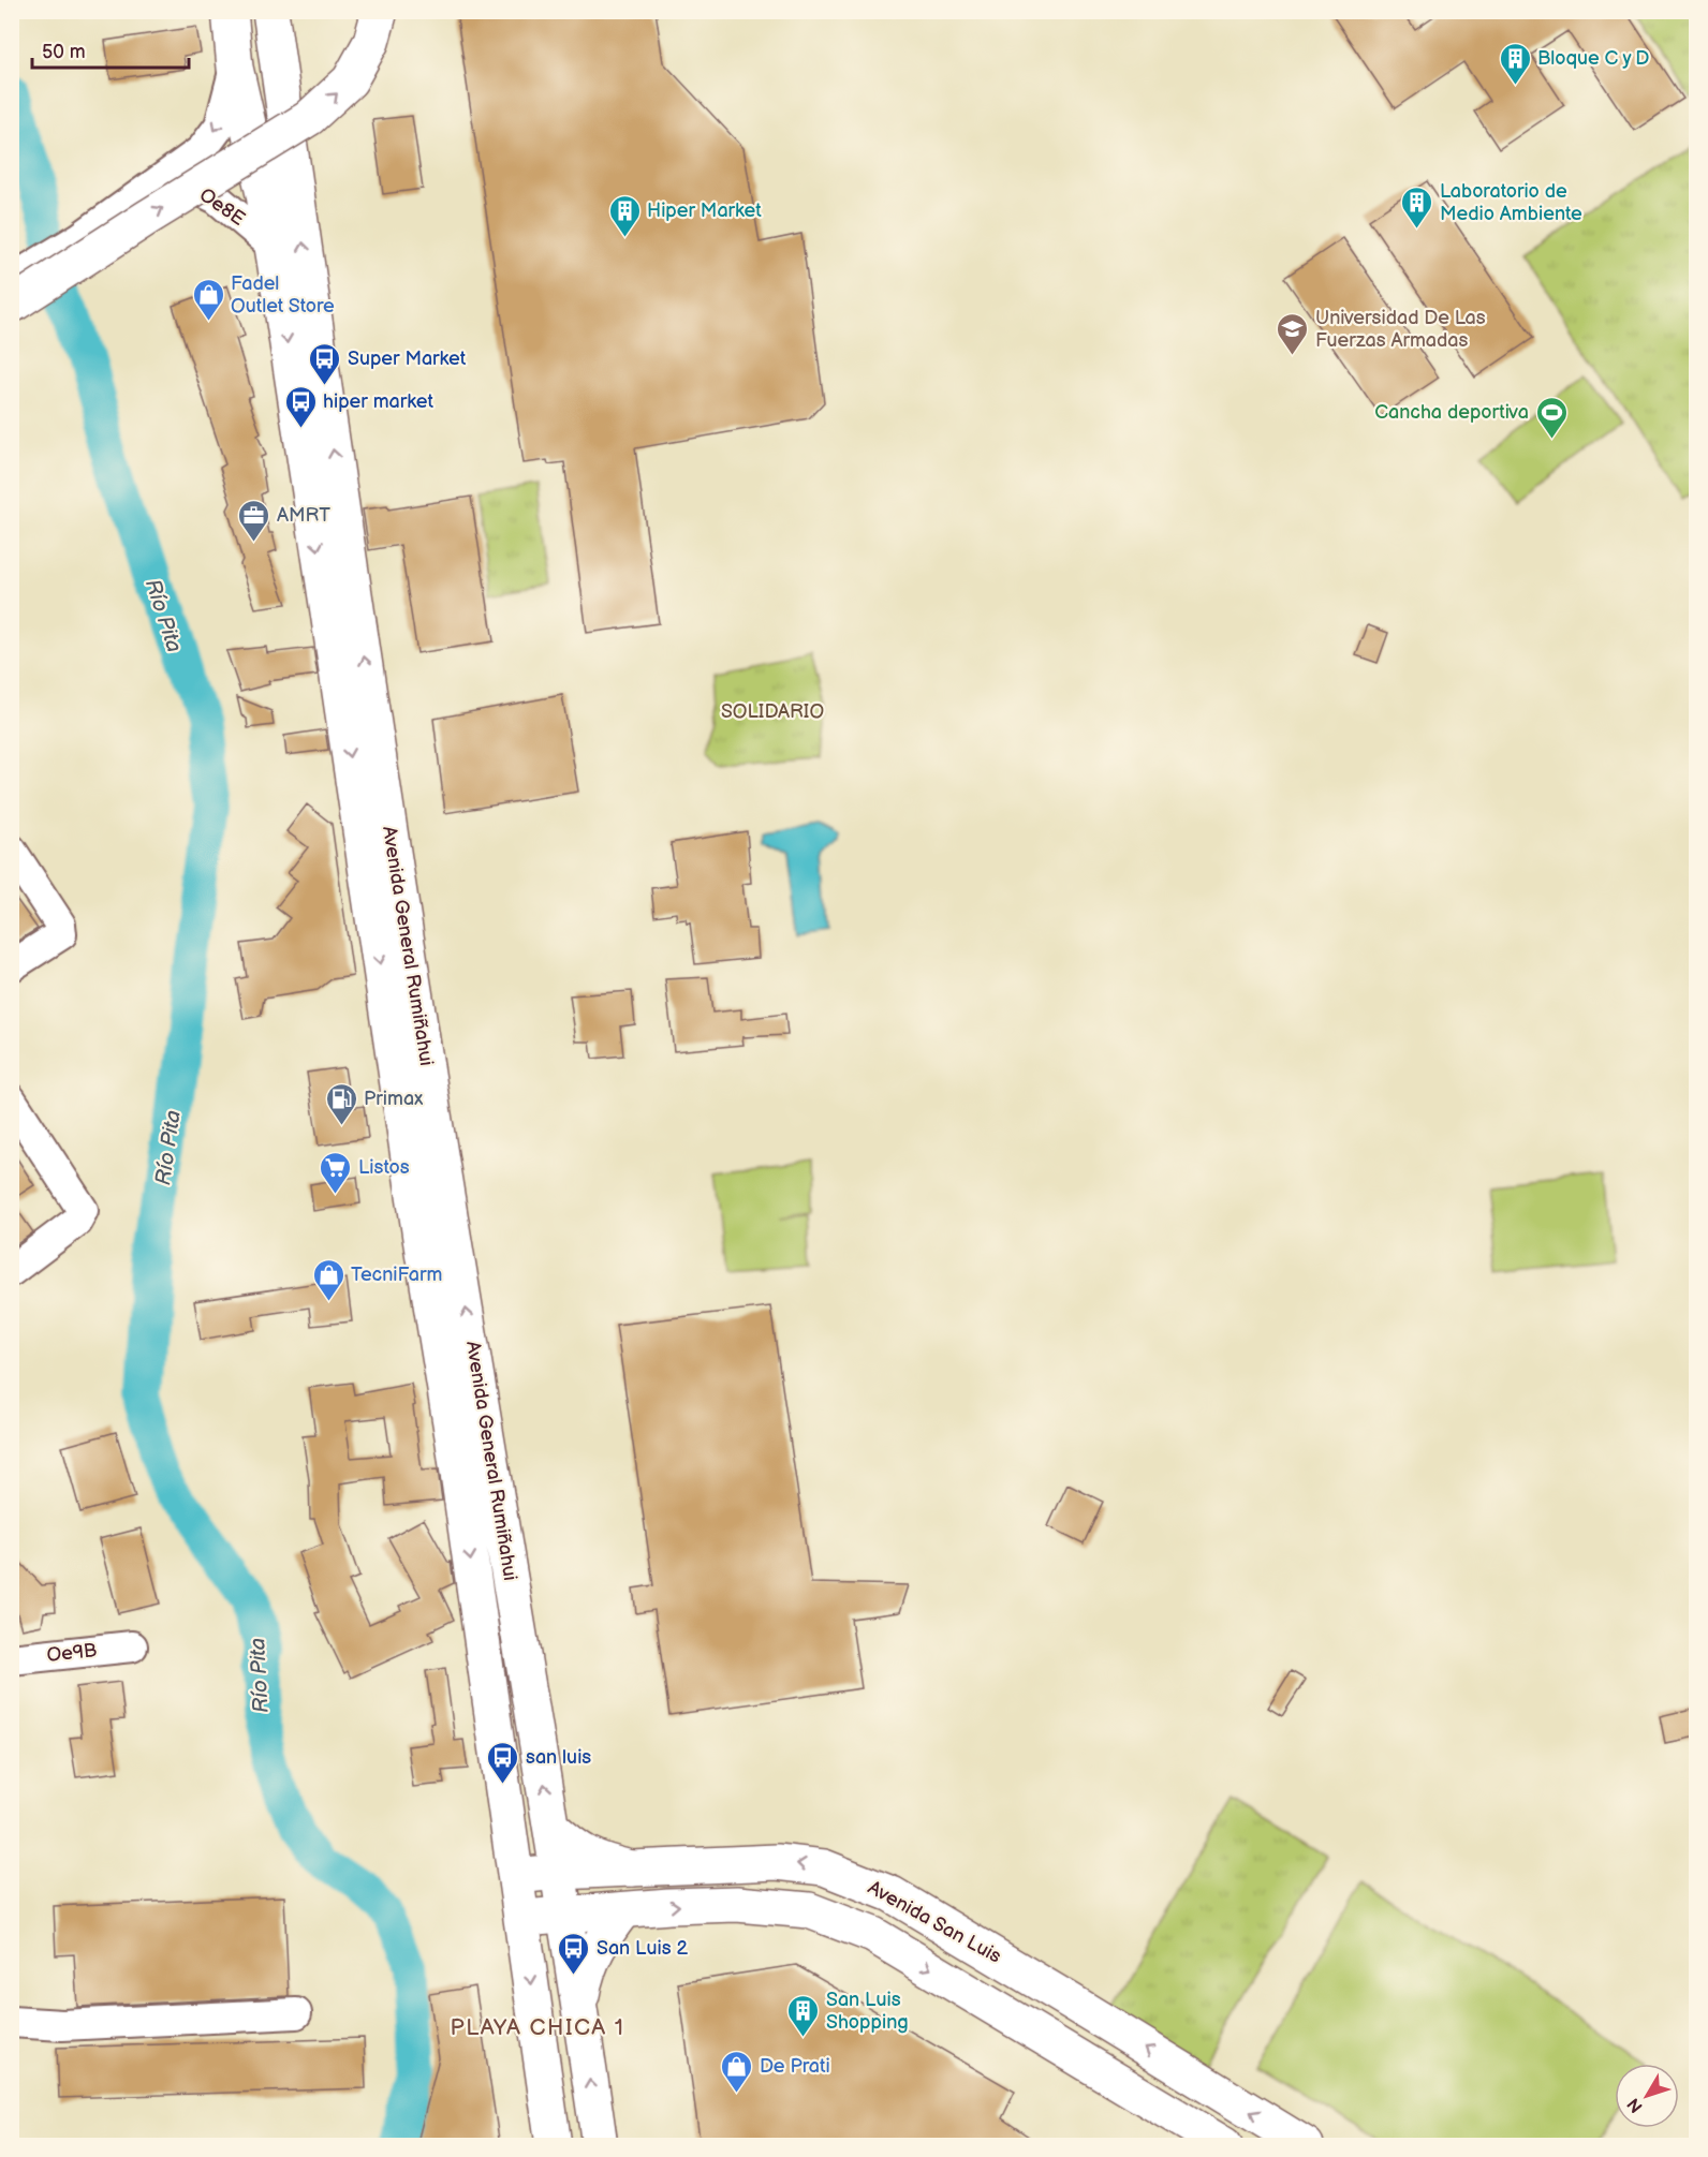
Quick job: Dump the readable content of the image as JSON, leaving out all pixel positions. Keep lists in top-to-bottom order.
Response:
{
  "streets": {
    "main road": ["Avenida General Rumiñahui", "Avenida San Luis"],
    "street": ["Oe8E", "Oe9B"]
  },
  "crossings": [
    ["Oe8E", "Avenida General Rumiñahui"],
    ["Avenida General Rumiñahui", "Avenida San Luis"]
  ],
  "districts": ["PLAYA CHICA 1"],
  "water": ["Río Pita"],
  "parks": ["SOLIDARIO"],
  "places": {
    "building": [
      "Bloque C y D",
      "Laboratorio de Medio Ambiente",
      "Hiper Market",
      "San Luis Shopping"
    ],
    "shop": ["Fadel Outlet Store", "TecniFarm", "De Prati"],
    "school or university": ["Universidad De Las Fuerzas Armadas"],
    "bus stop": [
      "Super Market",
      "hiper market",
      "san luis",
      "San Luis 2"
    ],
    "sports": ["Cancha deportiva"],
    "office": ["AMRT"],
    "fuel station": ["Primax"],
    "supermarket": ["Listos"]
  },
  "scale_bar": "50 m",
  "north": "bottom left"
}
